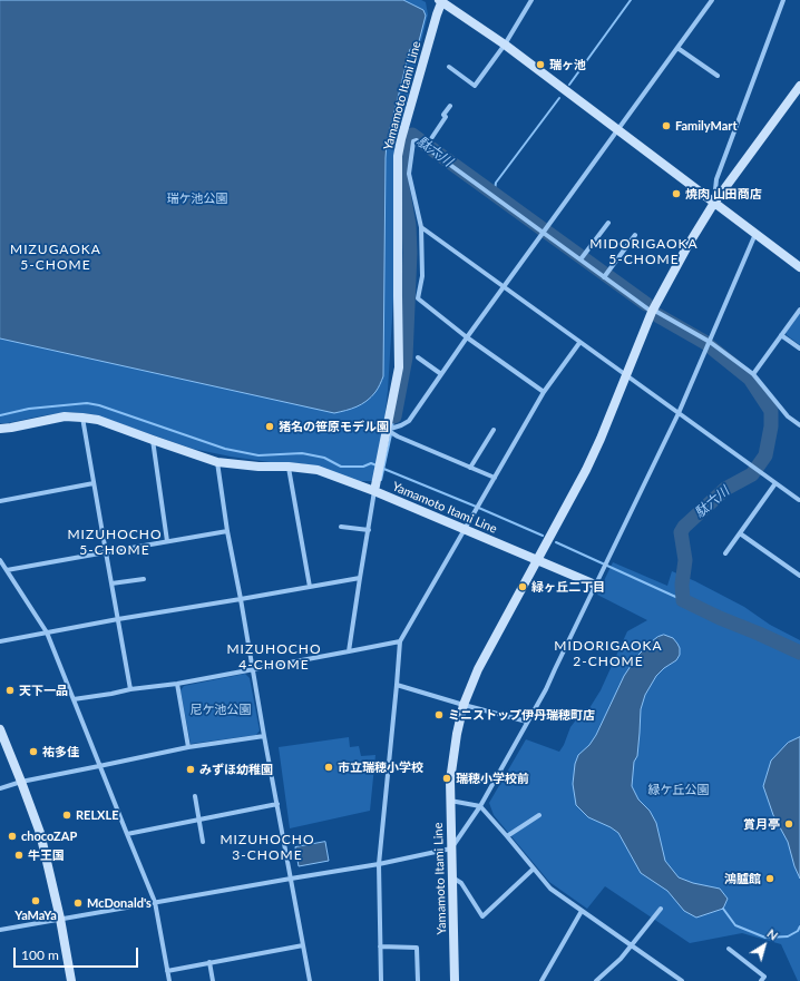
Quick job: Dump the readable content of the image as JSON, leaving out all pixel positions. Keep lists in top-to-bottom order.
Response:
{
  "streets": {
    "street": ["Yamamoto Itami Line"]
  },
  "districts": [
    "MIDORIGAOKA 5-CHOME",
    "MIZUGAOKA 5-CHOME",
    "MIZUHOCHO 5-CHOME",
    "MIDORIGAOKA 2-CHOME",
    "MIZUHOCHO 4-CHOME",
    "MIZUHOCHO 3-CHOME"
  ],
  "water": ["駄六川"],
  "parks": ["瑞ケ池公園", "尼ケ池公園", "緑ケ丘公園"],
  "places": [
    "瑞ヶ池",
    "FamilyMart",
    "焼肉 山田商店",
    "猪名の笹原モデル園",
    "緑ヶ丘二丁目",
    "天下一品",
    "ミニストップ伊丹瑞穂町店",
    "祐多佳",
    "市立瑞穂小学校",
    "みずほ幼稚園",
    "瑞穂小学校前",
    "RELXLE",
    "賞月亭",
    "chocoZAP",
    "牛王国",
    "鴻臚館",
    "YaMaYa",
    "McDonald's"
  ],
  "scale_bar": "100 m",
  "north": "top right"
}
